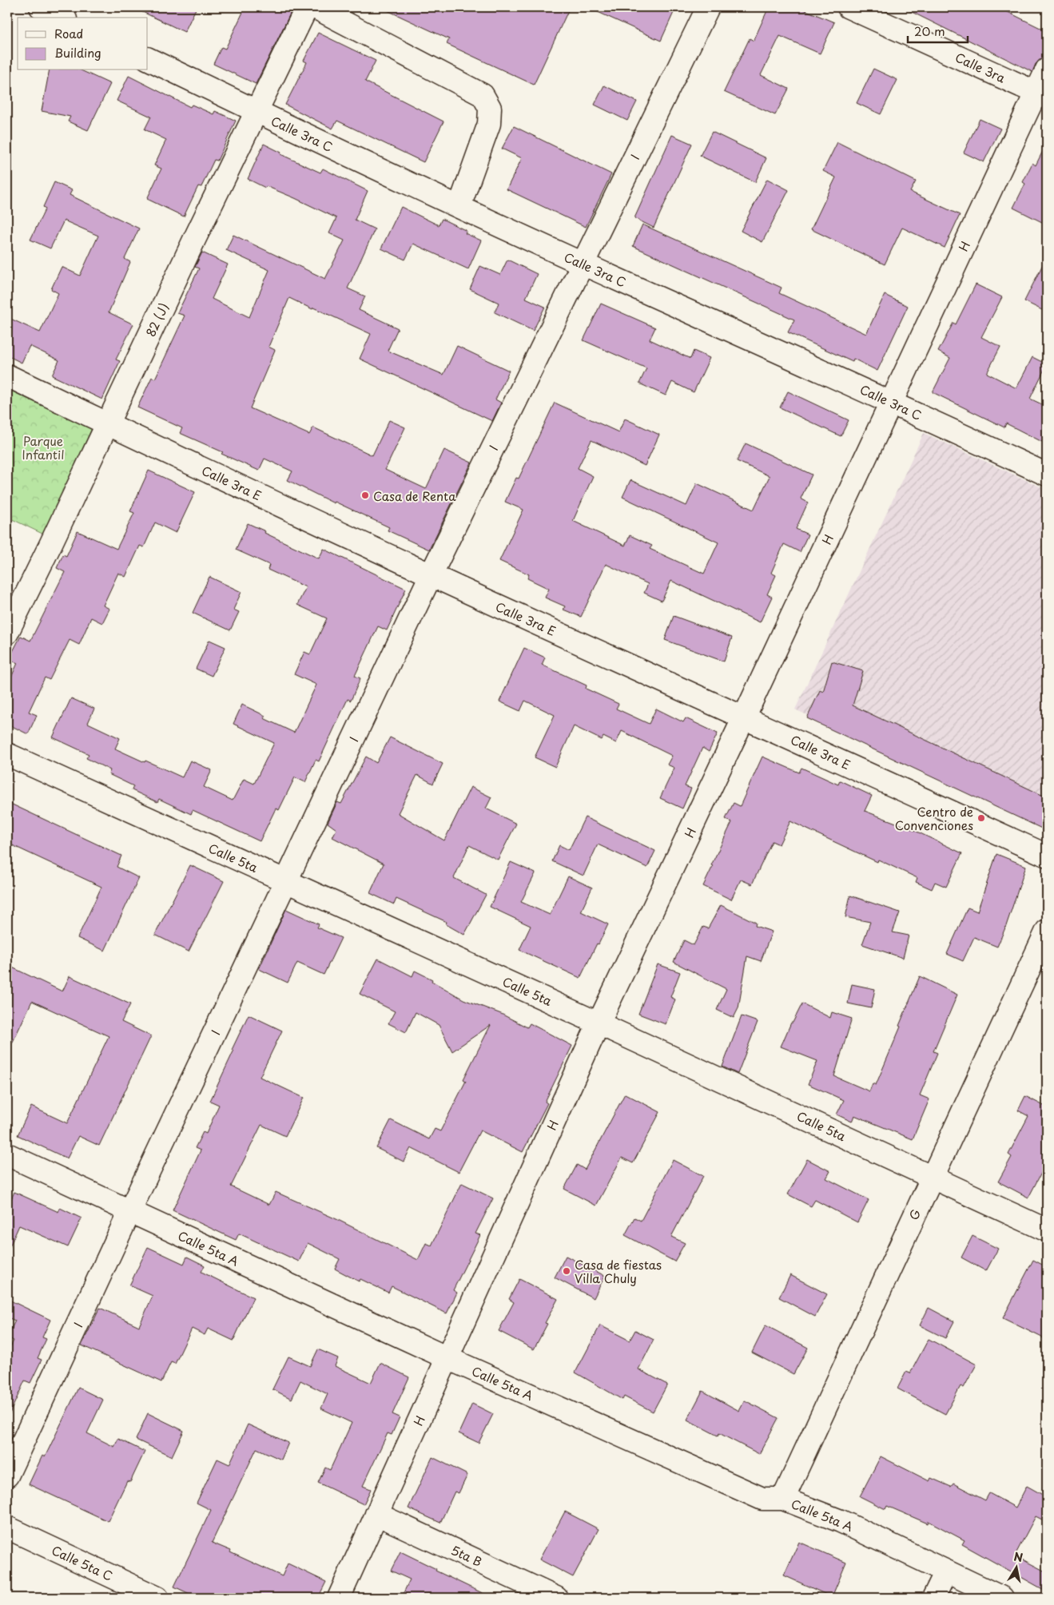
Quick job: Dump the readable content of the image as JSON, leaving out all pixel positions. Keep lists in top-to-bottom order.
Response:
{
  "streets": {
    "street": [
      "Calle 3ra",
      "Calle 3ra C",
      "I",
      "H",
      "82 (J)",
      "Calle 3ra E",
      "Calle 5ta",
      "G",
      "Calle 5ta A",
      "5ta B",
      "Calle 5ta C"
    ]
  },
  "crossings": [
    ["Calle 3ra", "H"],
    ["Calle 3ra C", "I"],
    ["Calle 3ra C", "H"],
    ["Calle 3ra C", "82 (J)"],
    ["I", "Calle 3ra E"],
    ["I", "Calle 5ta"],
    ["I", "Calle 5ta A"],
    ["H", "Calle 3ra E"],
    ["H", "Calle 5ta"],
    ["H", "Calle 5ta A"],
    ["H", "5ta B"],
    ["82 (J)", "Calle 3ra E"],
    ["Calle 5ta", "G"],
    ["G", "Calle 5ta A"]
  ],
  "parks": ["Parque Infantil"],
  "places": ["Casa de Renta", "Centro de Convenciones", "Casa de fiestas Villa Chuly"],
  "legend": ["Road", "Building"],
  "scale_bar": "20 m",
  "north": "top"
}
